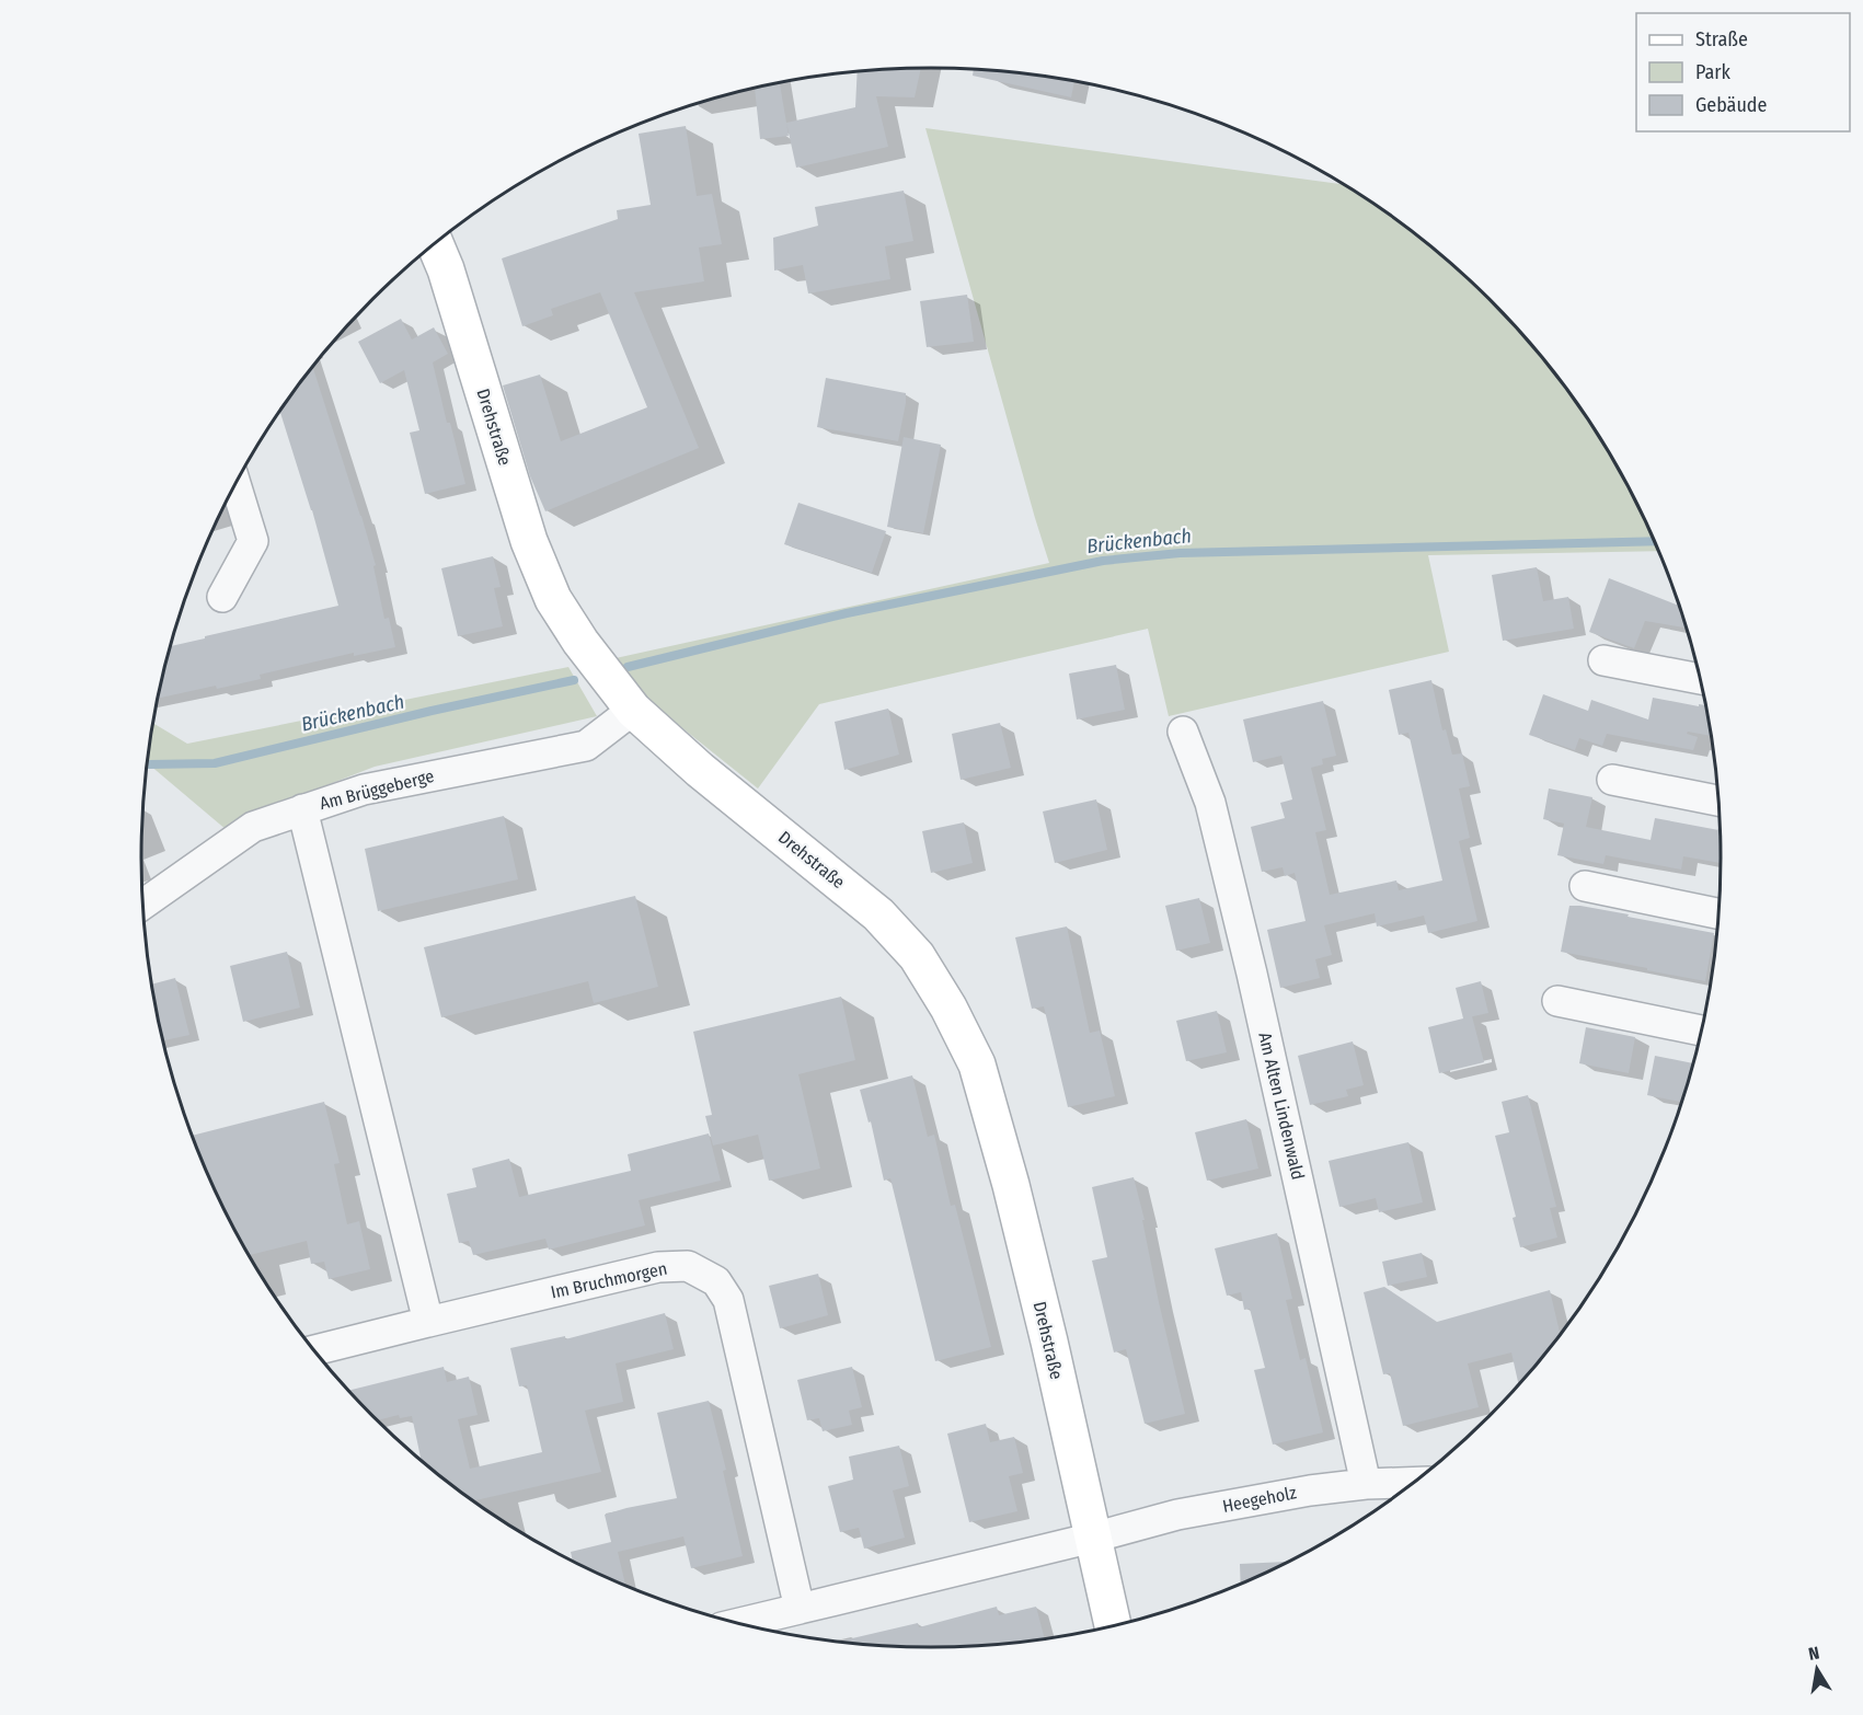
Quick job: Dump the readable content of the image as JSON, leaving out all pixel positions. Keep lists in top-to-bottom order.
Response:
{
  "streets": {
    "street": [
      "Drehstraße",
      "Am Brüggeberge",
      "Am Alten Lindenwald",
      "Im Bruchmorgen",
      "Heegeholz"
    ]
  },
  "crossings": [
    ["Drehstraße", "Am Brüggeberge"],
    ["Drehstraße", "Heegeholz"],
    ["Am Alten Lindenwald", "Heegeholz"]
  ],
  "water": ["Brückenbach"],
  "legend": ["Straße", "Park", "Gebäude"],
  "north": "top"
}
